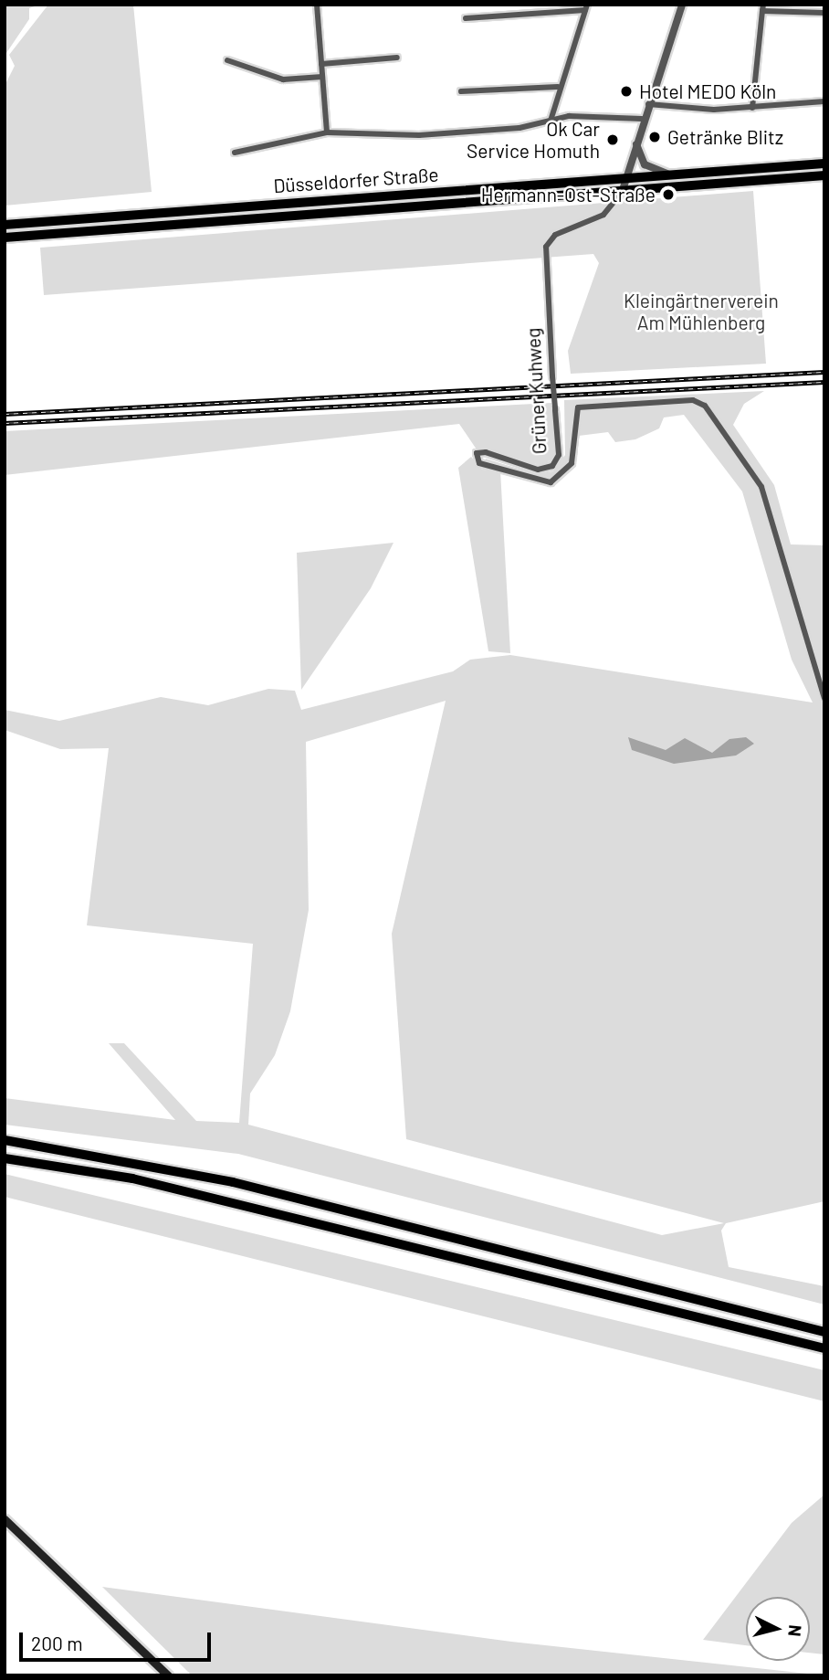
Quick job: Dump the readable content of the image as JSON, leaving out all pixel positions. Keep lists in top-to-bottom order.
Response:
{
  "streets": {
    "main road": ["Düsseldorfer Straße"],
    "street": ["Grüner Kuhweg"]
  },
  "crossings": [
    ["Düsseldorfer Straße", "Grüner Kuhweg"]
  ],
  "parks": ["Kleingärtnerverein Am Mühlenberg"],
  "places": [
    "Hotel MEDO Köln",
    "Getränke Blitz",
    "Ok Car Service Homuth",
    "Hermann-Ost-Straße"
  ],
  "scale_bar": "200 m",
  "north": "right"
}
